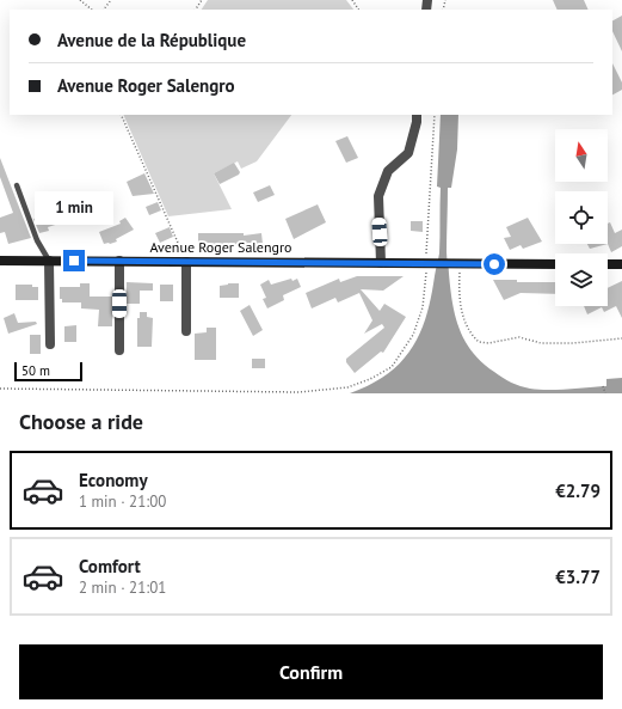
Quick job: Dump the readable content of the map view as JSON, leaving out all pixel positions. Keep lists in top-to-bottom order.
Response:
{
  "streets": {
    "main road": ["Avenue Roger Salengro"]
  },
  "scale_bar": "50 m",
  "north": "top",
  "page": {
    "banner": ["Avenue de la République", "Avenue Roger Salengro"],
    "bubble": "1 min",
    "scale": "50 m",
    "heading": "Choose a ride",
    "list": [
      {
        "name": "Economy",
        "note": "1 min · 21:00",
        "value": "€2.79"
      },
      {
        "name": "Comfort",
        "note": "2 min · 21:01",
        "value": "€3.77"
      }
    ],
    "buttons": "Confirm"
  }
}
